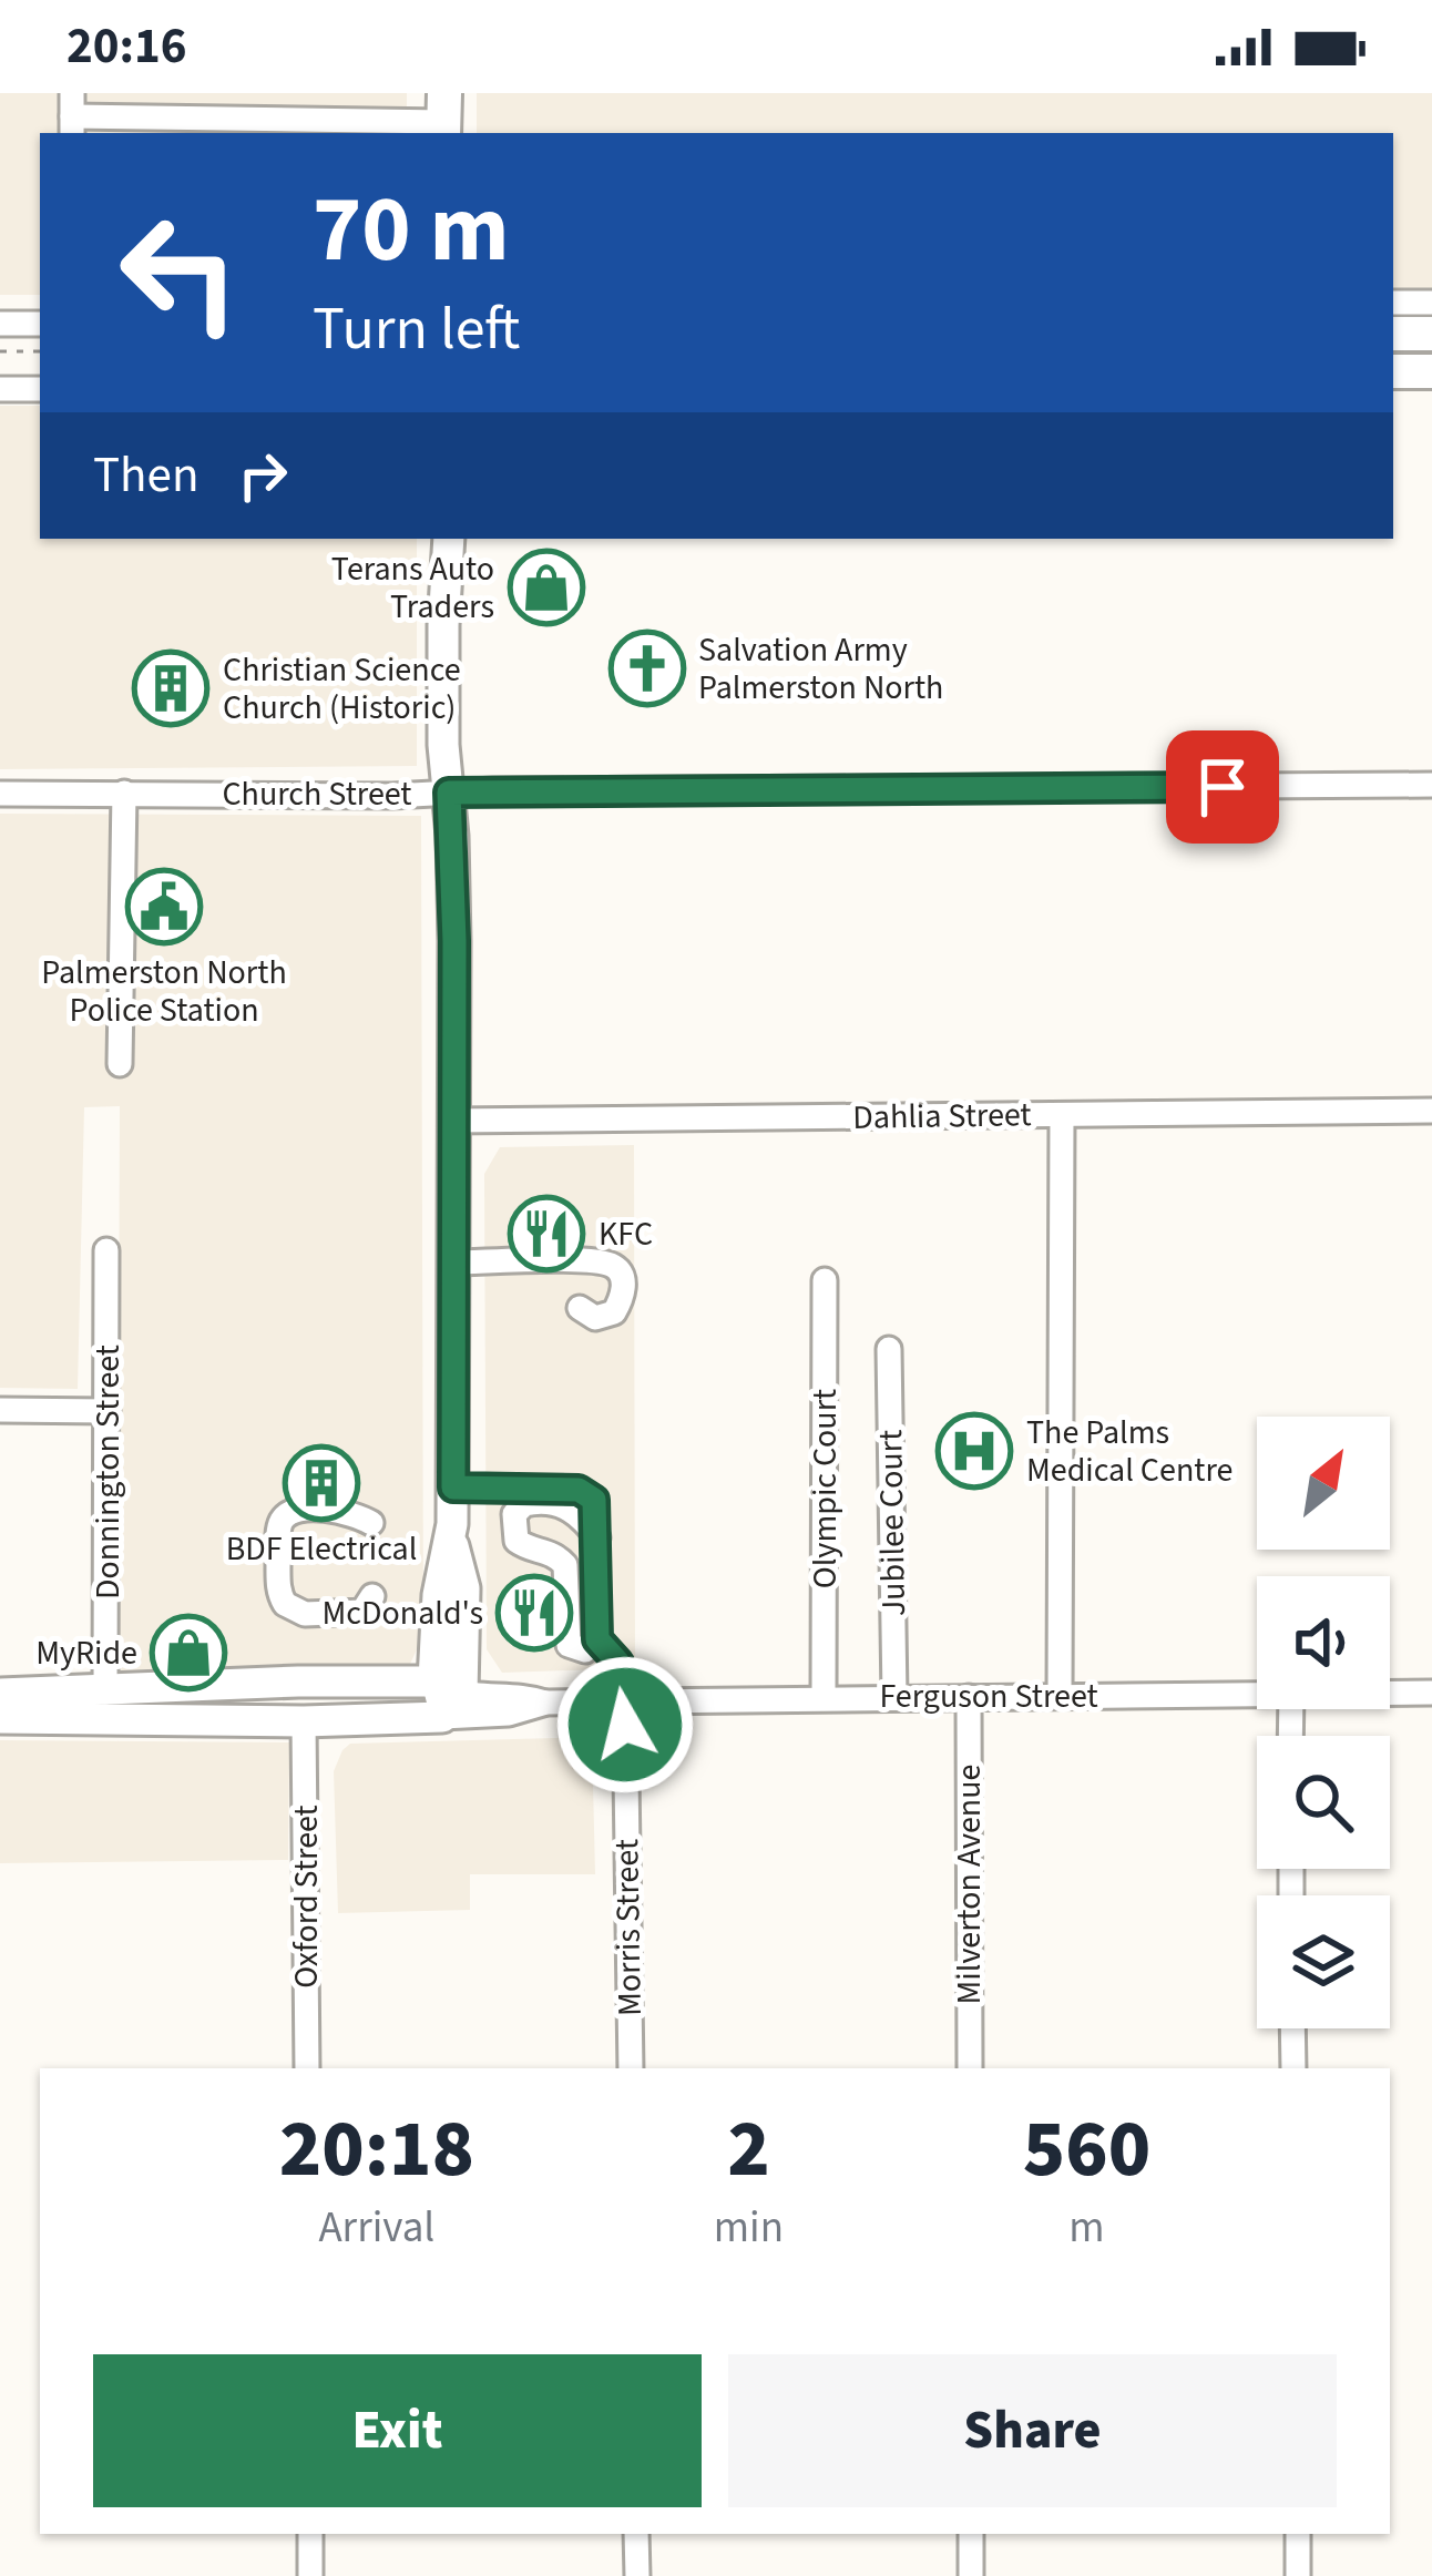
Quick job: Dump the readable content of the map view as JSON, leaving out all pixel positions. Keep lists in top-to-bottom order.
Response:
{
  "streets": {
    "main road": ["Ferguson Street"],
    "street": [
      "Church Street",
      "Dahlia Street",
      "Donnington Street",
      "Olympic Court",
      "Jubilee Court",
      "Milverton Avenue",
      "Oxford Street",
      "Morris Street"
    ]
  },
  "crossings": [
    ["Donnington Street", "Ferguson Street"],
    ["Olympic Court", "Ferguson Street"],
    ["Jubilee Court", "Ferguson Street"],
    ["Ferguson Street", "Milverton Avenue"],
    ["Ferguson Street", "Oxford Street"],
    ["Ferguson Street", "Morris Street"]
  ],
  "places": {
    "shop": ["Terans Auto Traders", "MyRide"],
    "church": ["Salvation Army Palmerston North"],
    "building": ["Christian Science Church (Historic)", "BDF Electrical"],
    "public building": ["Palmerston North Police Station"],
    "restaurant": ["KFC", "McDonald's"],
    "hospital": ["The Palms Medical Centre"]
  },
  "north": "top right",
  "page": {
    "status": "20:16",
    "turn": ["70 m", "Turn left"],
    "then": "Then",
    "eta": [
      "20:18",
      "Arrival",
      "2",
      "min",
      "560",
      "m"
    ],
    "buttons": ["Exit", "Share"]
  }
}
